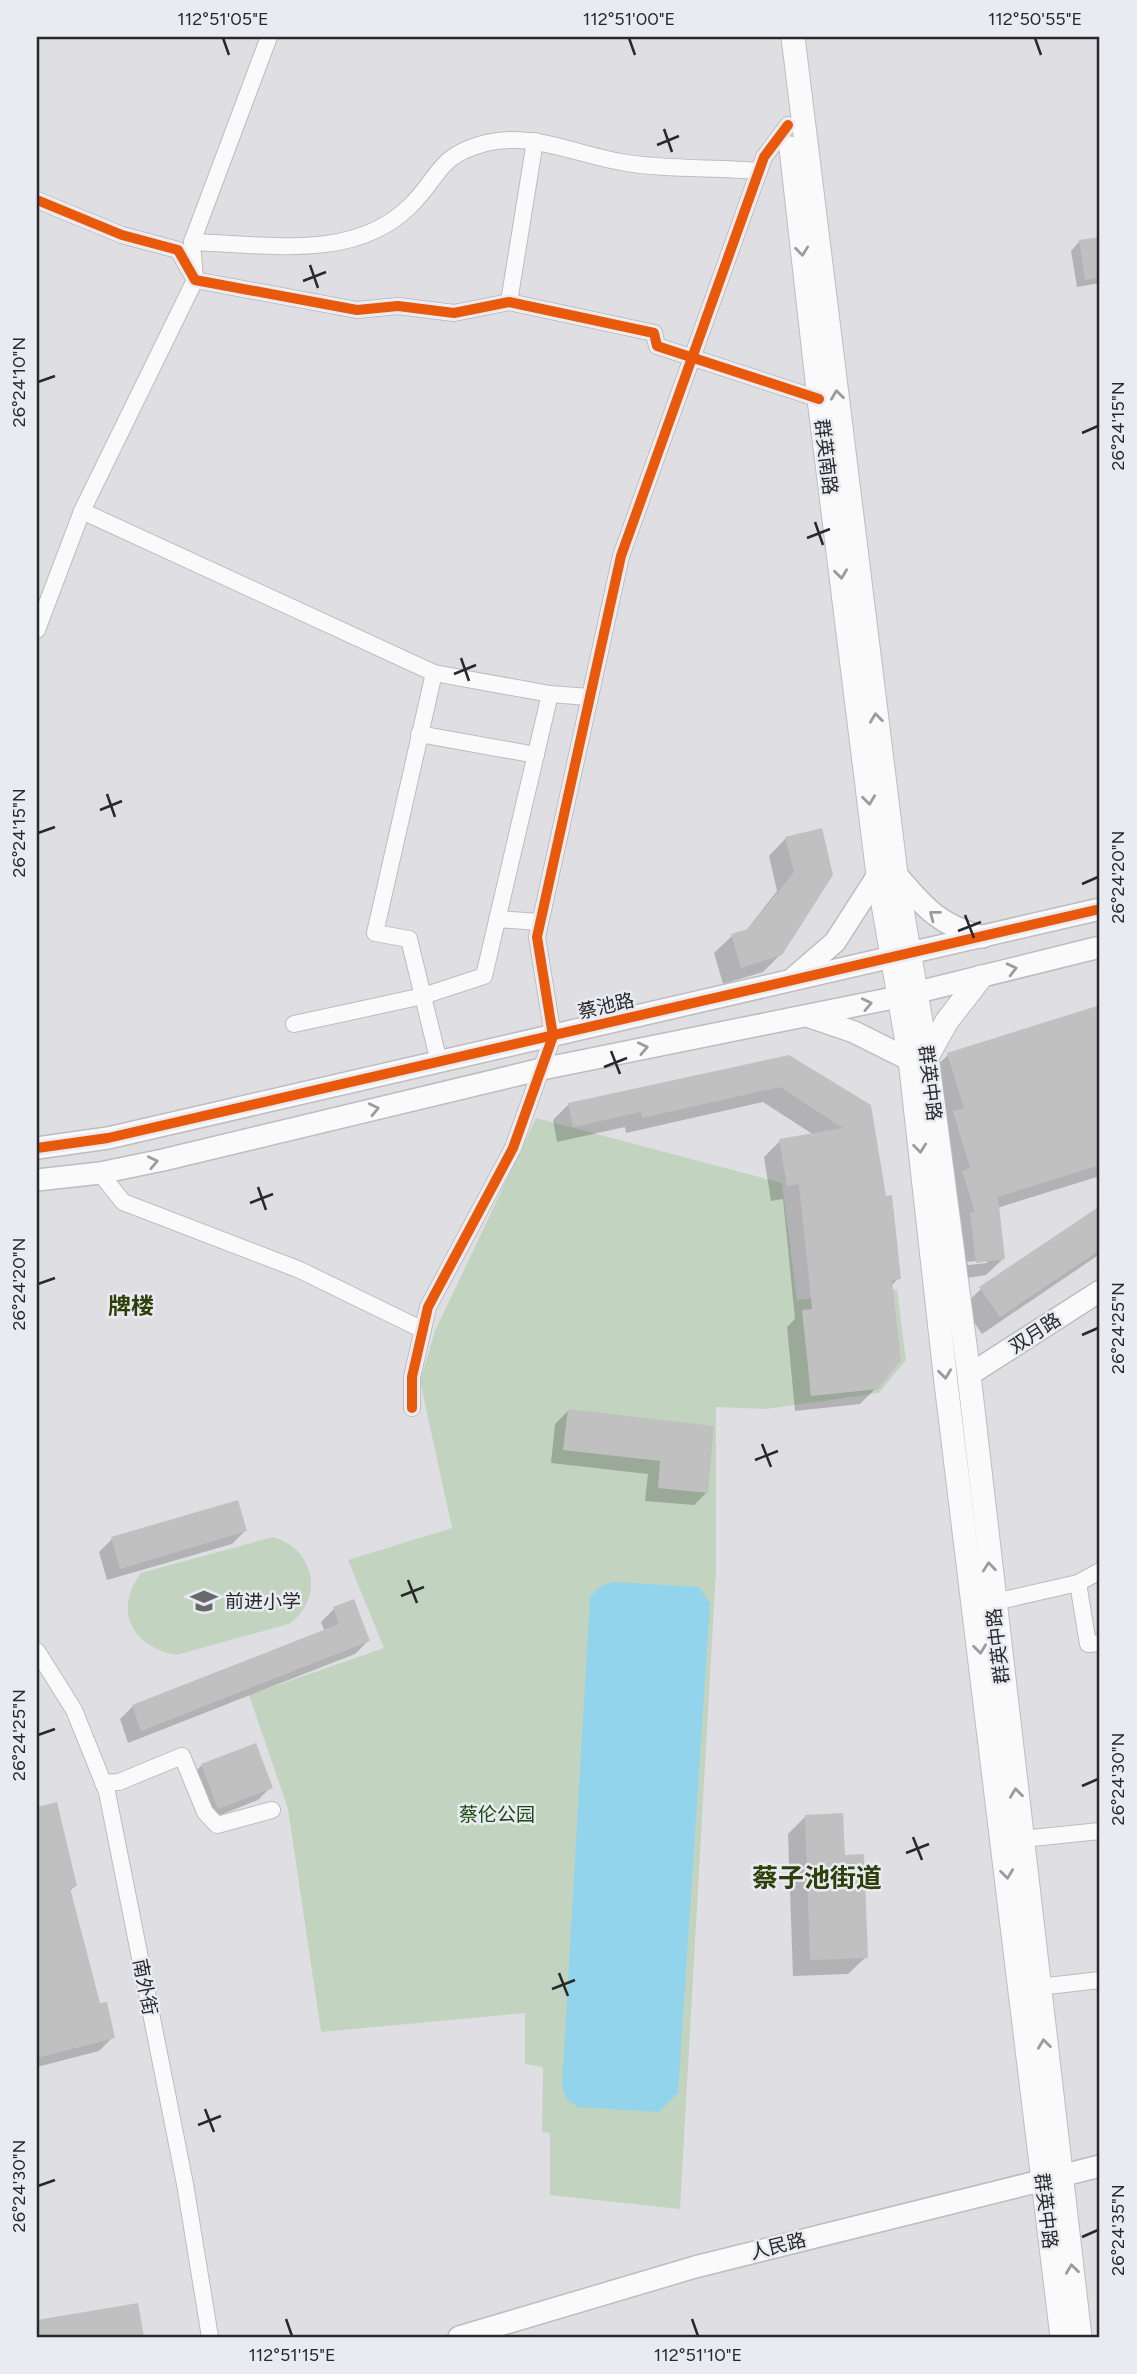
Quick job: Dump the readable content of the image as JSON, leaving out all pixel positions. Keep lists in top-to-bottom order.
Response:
{
  "streets": {
    "main road": ["群英南路", "群英中路"],
    "street": [
      "蔡池路",
      "双月路",
      "南外街",
      "人民路"
    ]
  },
  "crossings": [
    ["群英南路", "蔡池路"],
    ["群英南路", "群英中路"],
    ["蔡池路", "群英中路"],
    ["群英中路", "双月路"],
    ["群英中路", "人民路"]
  ],
  "districts": ["牌楼", "蔡子池街道"],
  "parks": ["蔡伦公园"],
  "places": {
    "school or university": ["前进小学"]
  },
  "coordinates": [
    "112°51'05\"E",
    "112°51'00\"E",
    "112°50'55\"E",
    "26°24'10\"N",
    "26°24'15\"N",
    "26°24'20\"N",
    "26°24'25\"N",
    "26°24'30\"N",
    "26°24'35\"N",
    "112°51'15\"E",
    "112°51'10\"E"
  ]
}
